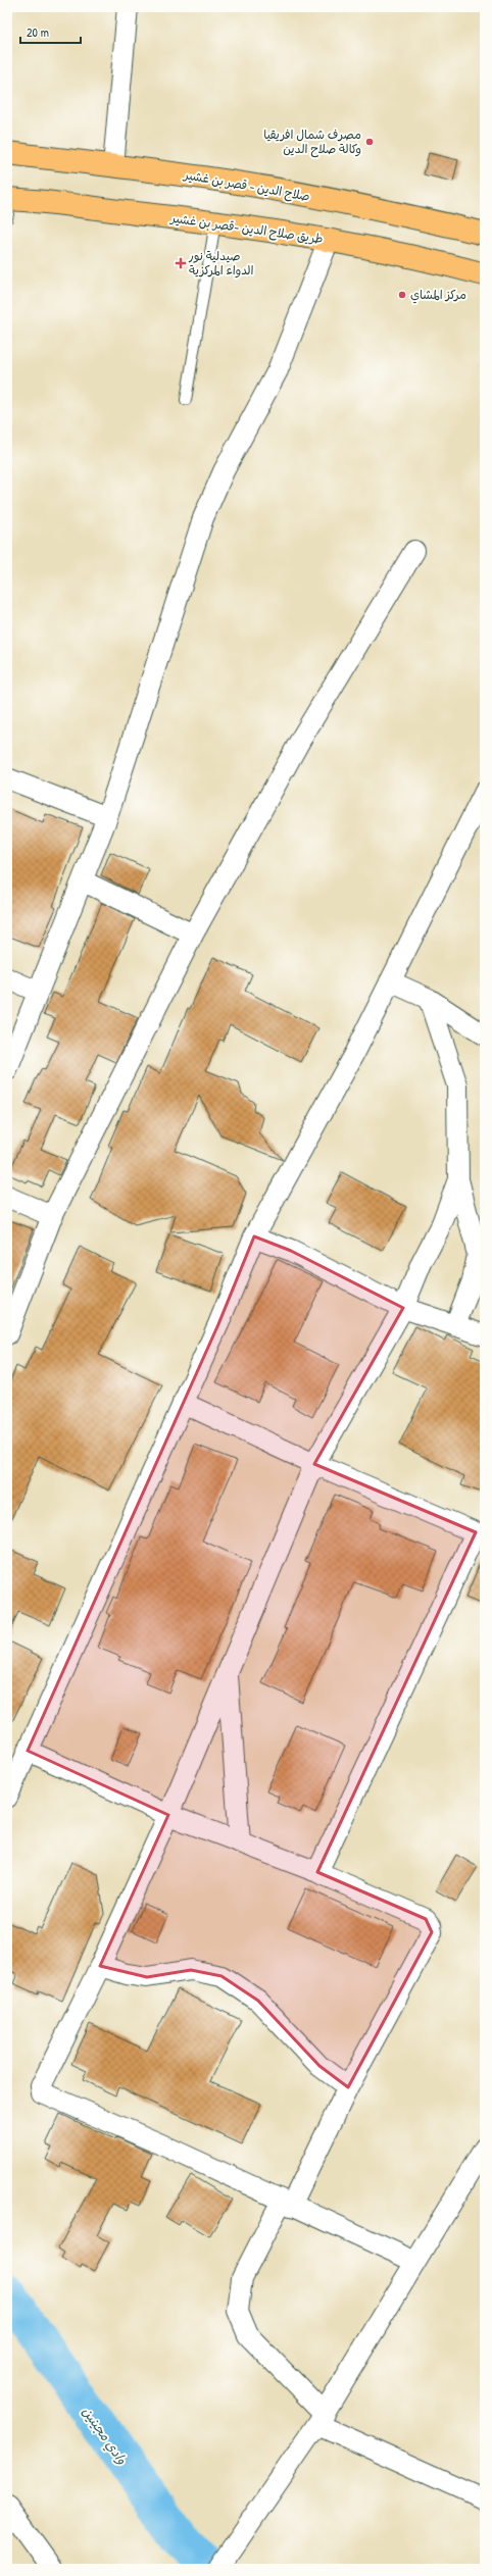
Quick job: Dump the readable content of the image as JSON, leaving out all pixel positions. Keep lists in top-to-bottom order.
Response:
{
  "streets": {
    "highway": ["صلاح الدين - قصر بن غشير", "طريق صلاح الدين -قصر بن غشير"]
  },
  "water": ["وادي مجينين"],
  "places": {
    "other": ["مصرف شمال افريقيا وكالة صلاح الدين", "مركز المشاي"],
    "health": ["صيدلية نور الدواء المركزية"]
  },
  "scale_bar": "20 m"
}
